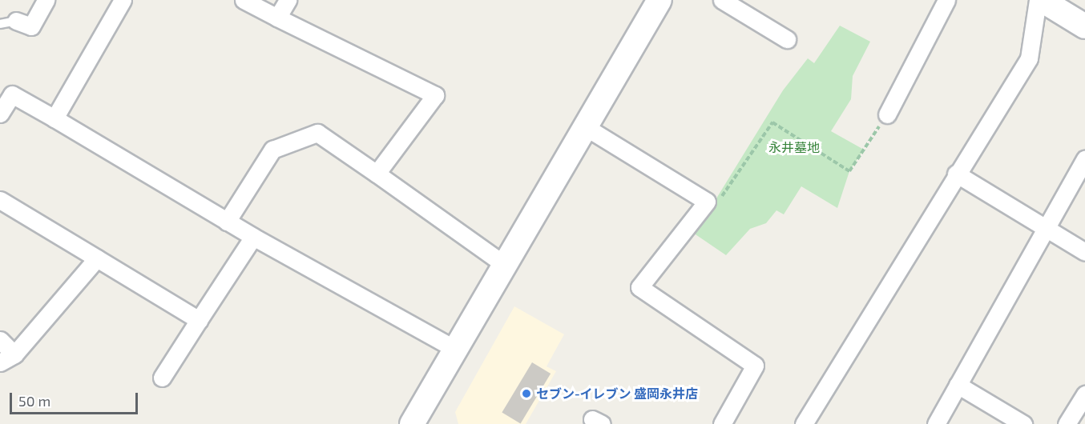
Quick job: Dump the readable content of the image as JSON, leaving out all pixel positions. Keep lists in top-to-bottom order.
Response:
{
  "parks": ["永井墓地"],
  "places": ["セブン-イレブン 盛岡永井店"],
  "scale_bar": "50 m"
}
